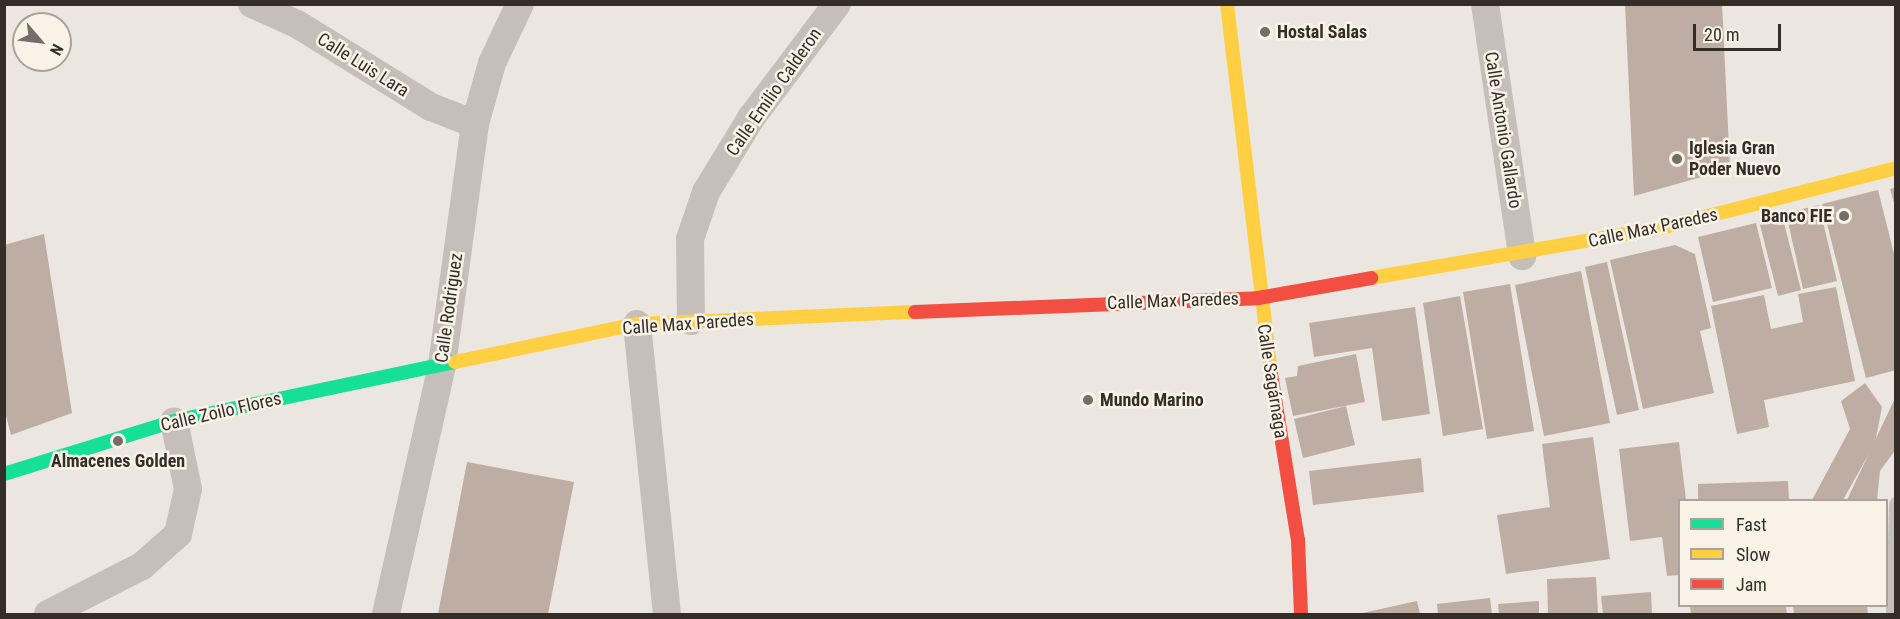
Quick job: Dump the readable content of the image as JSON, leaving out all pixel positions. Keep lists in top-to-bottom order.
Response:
{
  "streets": {
    "main road": ["Calle Max Paredes", "Calle Sagárnaga", "Calle Zoilo Flores"],
    "street": [
      "Calle Luis Lara",
      "Calle Emilio Calderon",
      "Calle Antonio Gallardo",
      "Calle Rodriguez"
    ]
  },
  "crossings": [
    ["Calle Luis Lara", "Calle Rodriguez"],
    ["Calle Emilio Calderon", "Calle Max Paredes"],
    ["Calle Antonio Gallardo", "Calle Max Paredes"],
    ["Calle Max Paredes", "Calle Rodriguez"],
    ["Calle Max Paredes", "Calle Sagárnaga"],
    ["Calle Max Paredes", "Calle Zoilo Flores"],
    ["Calle Rodriguez", "Calle Zoilo Flores"]
  ],
  "places": [
    "Hostal Salas",
    "Iglesia Gran Poder Nuevo",
    "Banco FIE",
    "Mundo Marino",
    "Almacenes Golden"
  ],
  "legend": ["Fast", "Slow", "Jam"],
  "scale_bar": "20 m",
  "north": "bottom right"
}
